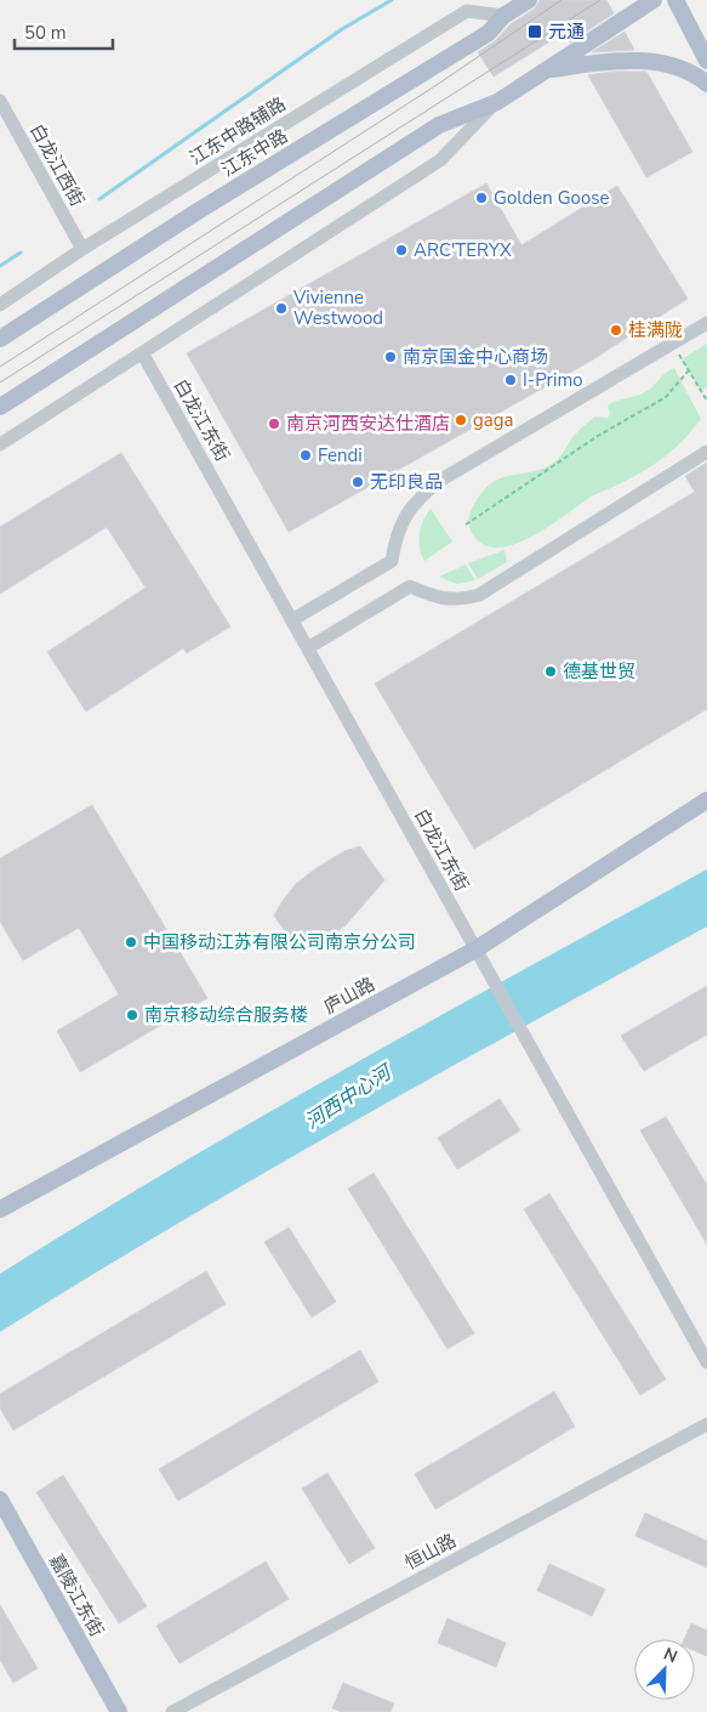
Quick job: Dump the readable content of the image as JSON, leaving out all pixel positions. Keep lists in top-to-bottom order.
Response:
{
  "streets": {
    "main road": ["江东中路", "庐山路", "嘉陵江东街"],
    "street": [
      "江东中路辅路",
      "白龙江西街",
      "白龙江东街",
      "恒山路"
    ]
  },
  "crossings": [
    ["江东中路辅路", "江东中路"],
    ["江东中路辅路", "白龙江西街"],
    ["白龙江东街", "庐山路"]
  ],
  "water": ["河西中心河"],
  "places": {
    "transit": ["元通"],
    "other": [
      "Golden Goose",
      "ARC'TERYX",
      "Vivienne Westwood",
      "桂满陇",
      "南京国金中心商场",
      "I-Primo",
      "gaga",
      "南京河西安达仕酒店",
      "Fendi",
      "无印良品",
      "德基世贸",
      "中国移动江苏有限公司南京分公司",
      "南京移动综合服务楼"
    ]
  },
  "scale_bar": "50 m",
  "north": "top right"
}
